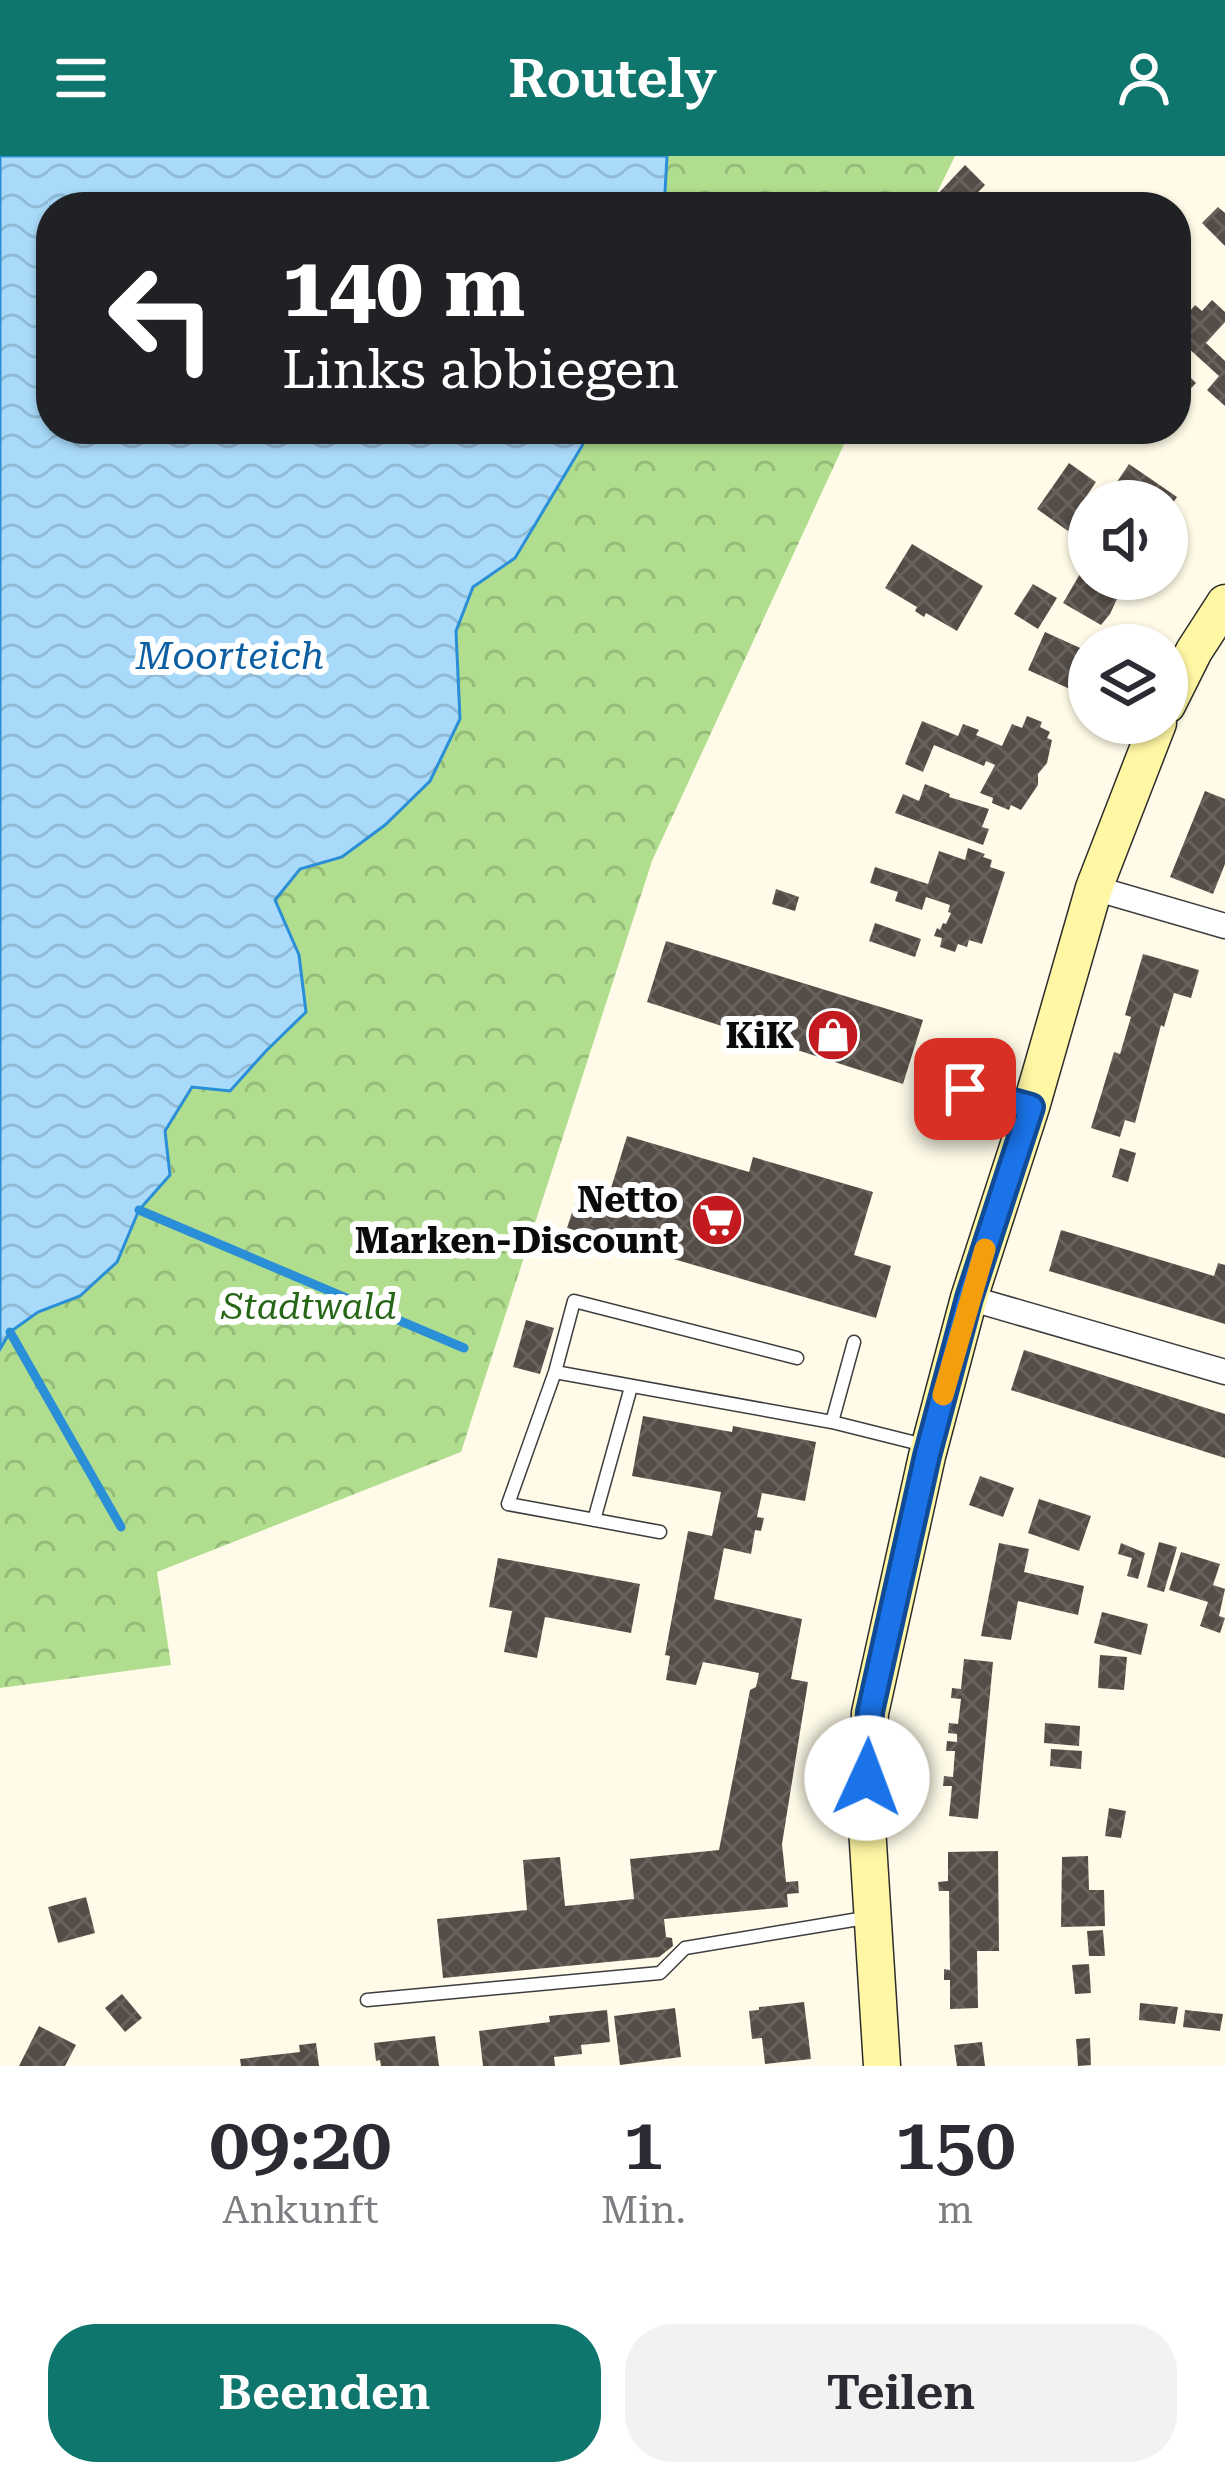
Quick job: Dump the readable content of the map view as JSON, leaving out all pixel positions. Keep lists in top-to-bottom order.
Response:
{
  "water": ["Moorteich"],
  "parks": ["Stadtwald"],
  "places": {
    "shop": ["KiK"],
    "supermarket": ["Netto Marken-Discount"]
  },
  "page": {
    "header": "Routely",
    "turn": ["140 m", "Links abbiegen"],
    "eta": [
      "09:20",
      "Ankunft",
      "1",
      "Min.",
      "150",
      "m"
    ],
    "buttons": ["Beenden", "Teilen"]
  }
}
